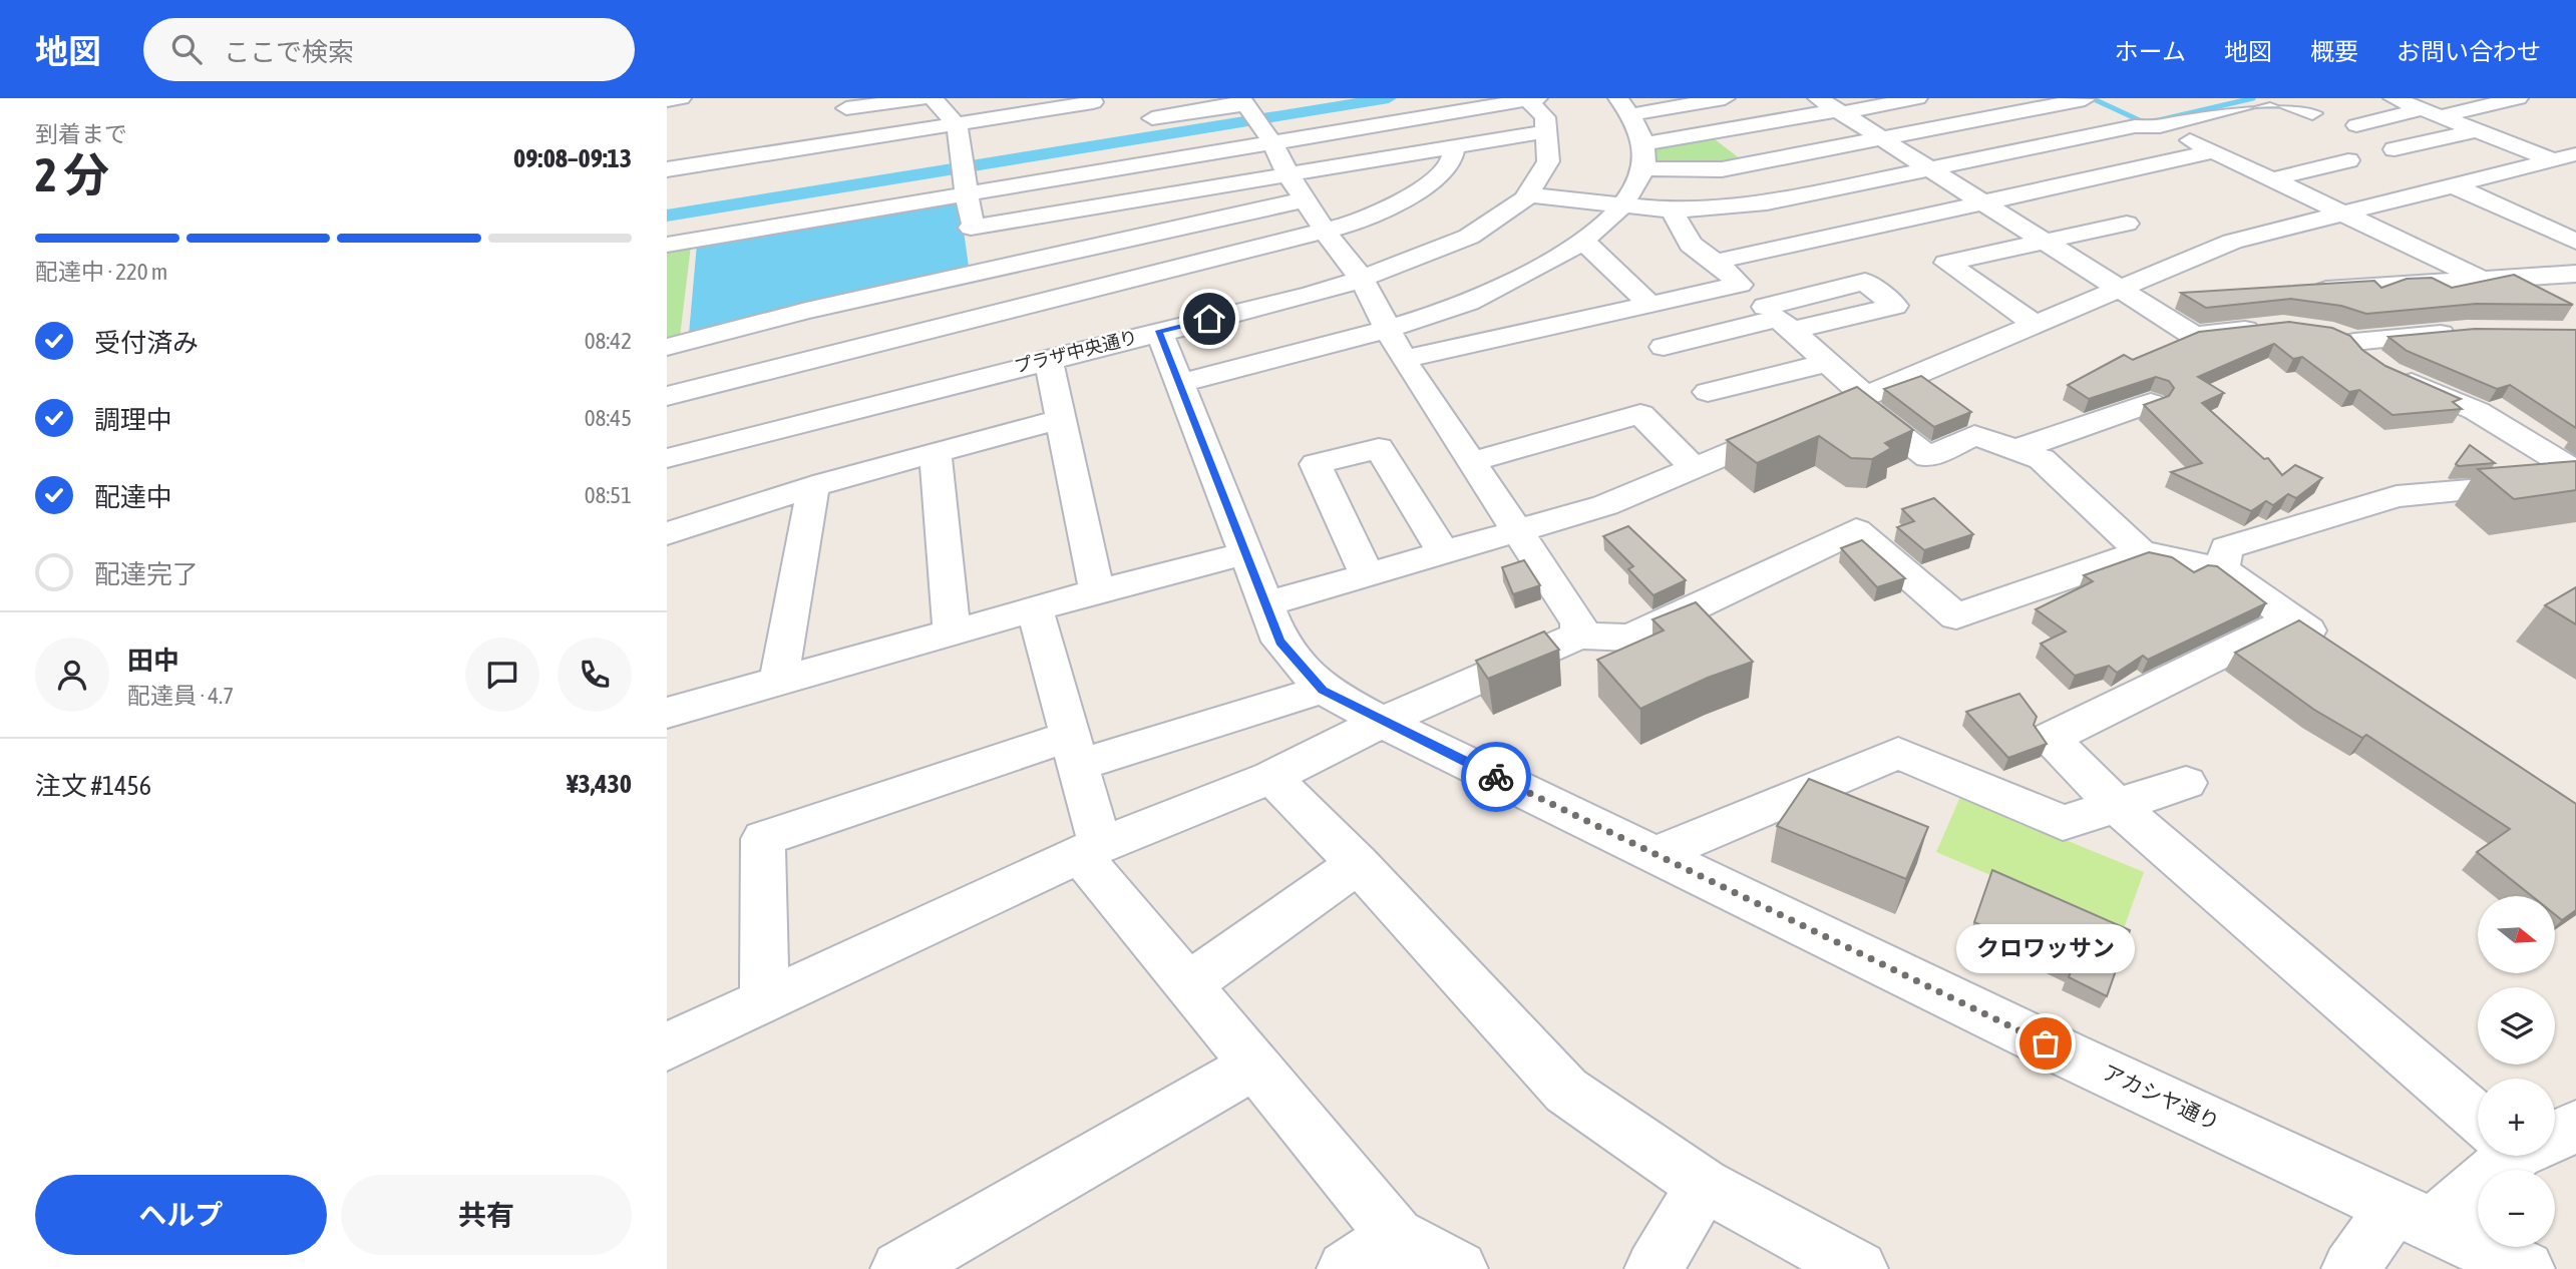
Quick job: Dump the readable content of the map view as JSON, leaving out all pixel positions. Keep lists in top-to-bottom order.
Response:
{
  "streets": {
    "street": ["プラザ中央通り", "アカシヤ通り"]
  },
  "crossings": [
    ["プラザ中央通り", "アカシヤ通り"]
  ],
  "places": ["クロワッサン"],
  "north": "right",
  "page": {
    "header": "地図",
    "search": "ここで検索",
    "nav": [
      "ホーム",
      "地図",
      "概要",
      "お問い合わせ"
    ],
    "heading": ["2 分", "到着まで", "09:08–09:13"],
    "panel": [
      "田中",
      "配達員 · 4.7",
      "注文 #1456",
      "¥3,430"
    ],
    "bar": "配達中 · 220 m",
    "list": [
      ["受付済み", "08:42"],
      ["調理中", "08:45"],
      ["配達中", "08:51"],
      "配達完了"
    ],
    "map_buttons": ["+", "−"],
    "bubble": "クロワッサン",
    "buttons": ["ヘルプ", "共有"]
  }
}
